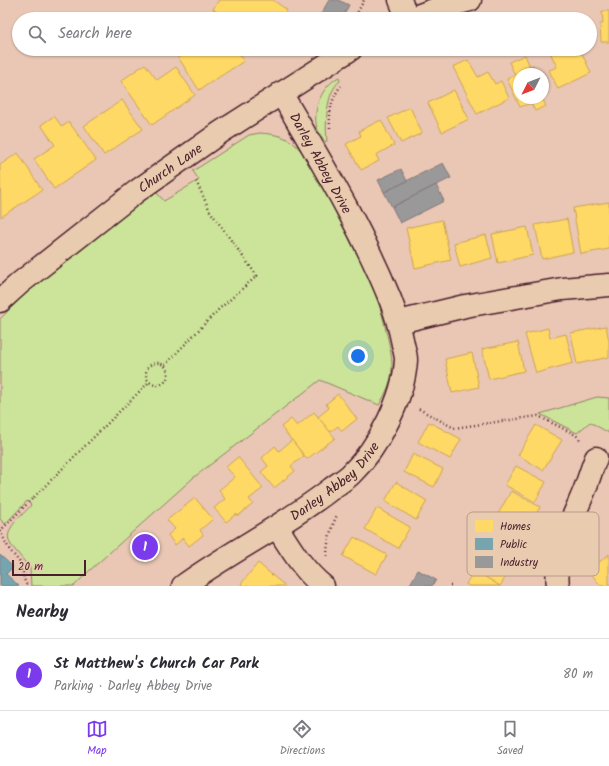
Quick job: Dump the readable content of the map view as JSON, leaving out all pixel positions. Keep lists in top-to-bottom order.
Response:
{
  "streets": {
    "street": ["Darley Abbey Drive", "Church Lane"]
  },
  "crossings": [
    ["Darley Abbey Drive", "Church Lane"]
  ],
  "legend": ["Homes", "Public", "Industry"],
  "scale_bar": "20 m",
  "north": "bottom left",
  "page": {
    "search": "Search here",
    "pins": "1",
    "scale": "20 m",
    "heading": "Nearby",
    "list": [
      {
        "mark": "1",
        "name": "St Matthew's Church Car Park",
        "note": "Parking · Darley Abbey Drive",
        "value": "80 m"
      }
    ],
    "nav": ["Map", "Directions", "Saved"]
  }
}
